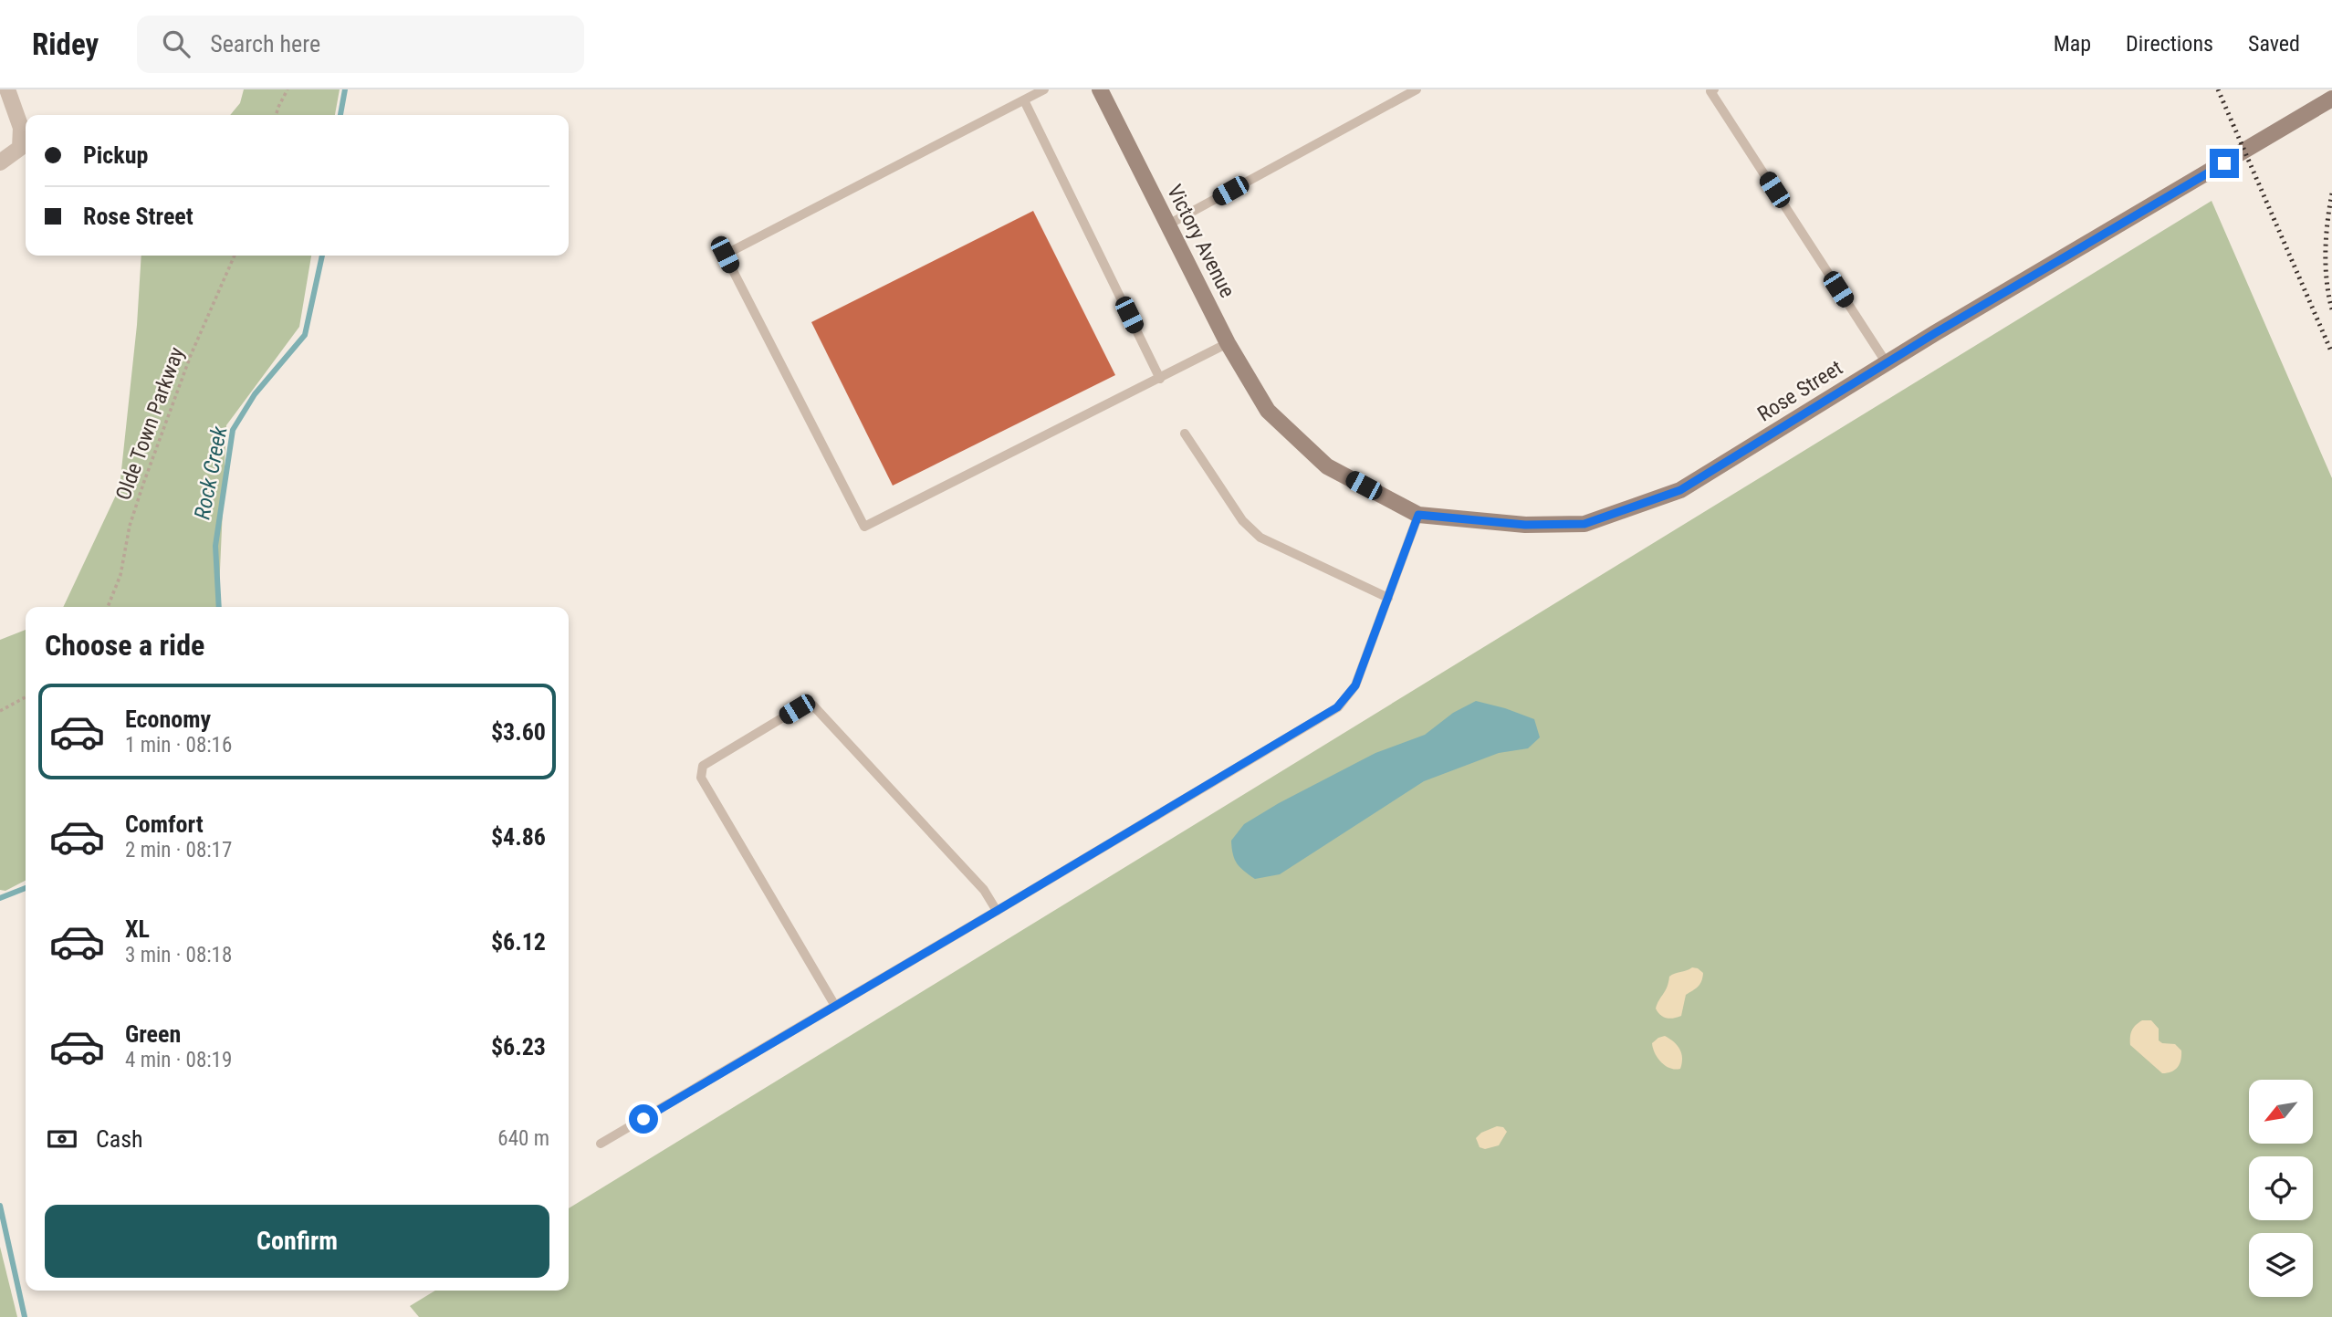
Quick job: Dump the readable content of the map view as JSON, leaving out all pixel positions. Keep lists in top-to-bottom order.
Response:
{
  "streets": {
    "street": ["Victory Avenue", "Rose Street"],
    "path": ["Olde Town Parkway"]
  },
  "crossings": [
    ["Victory Avenue", "Rose Street"]
  ],
  "water": ["Rock Creek"],
  "north": "bottom left",
  "page": {
    "header": "Ridey",
    "search": "Search here",
    "nav": ["Map", "Directions", "Saved"],
    "banner": ["Pickup", "Rose Street"],
    "heading": "Choose a ride",
    "list": [
      {
        "name": "Economy",
        "note": "1 min · 08:16",
        "value": "$3.60"
      },
      {
        "name": "Comfort",
        "note": "2 min · 08:17",
        "value": "$4.86"
      },
      {
        "name": "XL",
        "note": "3 min · 08:18",
        "value": "$6.12"
      },
      {
        "name": "Green",
        "note": "4 min · 08:19",
        "value": "$6.23"
      }
    ],
    "pay": ["Cash", "640 m"],
    "buttons": "Confirm"
  }
}
